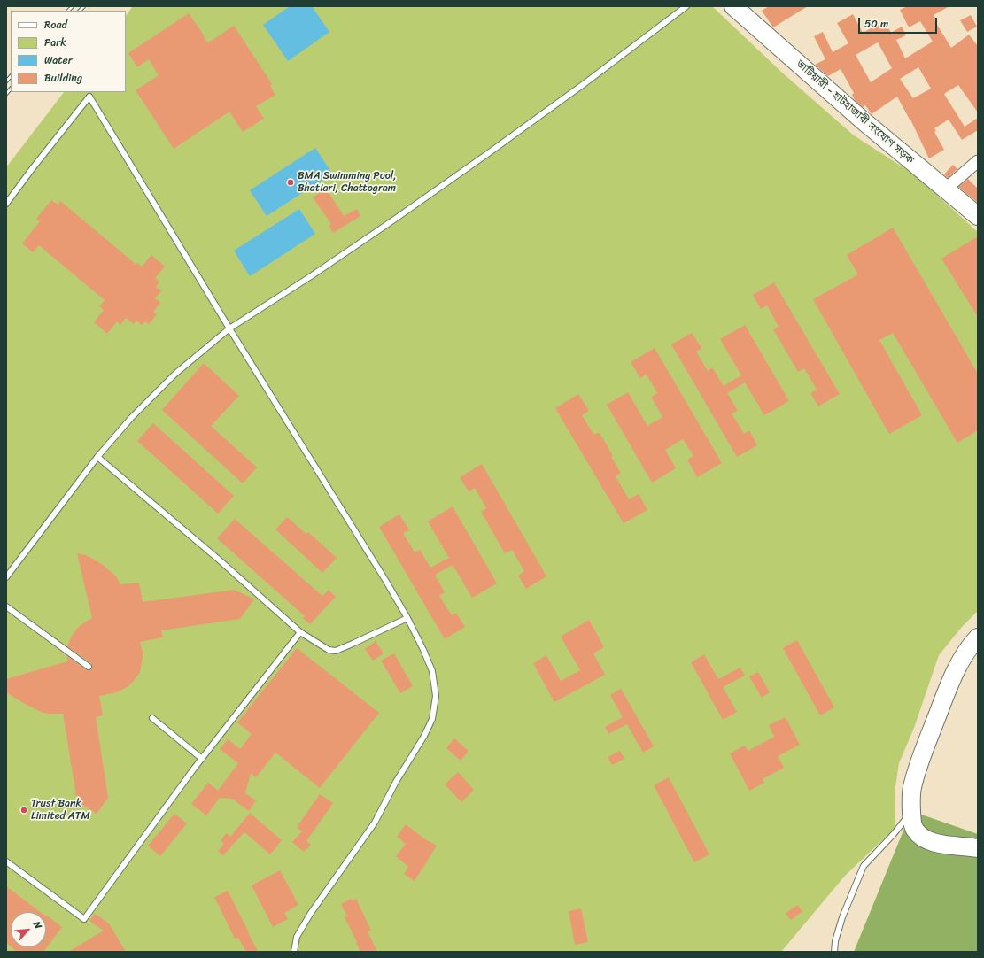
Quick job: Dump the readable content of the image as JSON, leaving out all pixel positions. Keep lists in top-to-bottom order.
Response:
{
  "streets": {
    "main road": ["ভাটিয়ারী - হাটহাজারী সংযোগ সড়ক"]
  },
  "places": ["BMA Swimming Pool, Bhatiari, Chattogram", "Trust Bank Limited ATM"],
  "legend": [
    "Road",
    "Park",
    "Water",
    "Building"
  ],
  "scale_bar": "50 m",
  "north": "top right"
}
